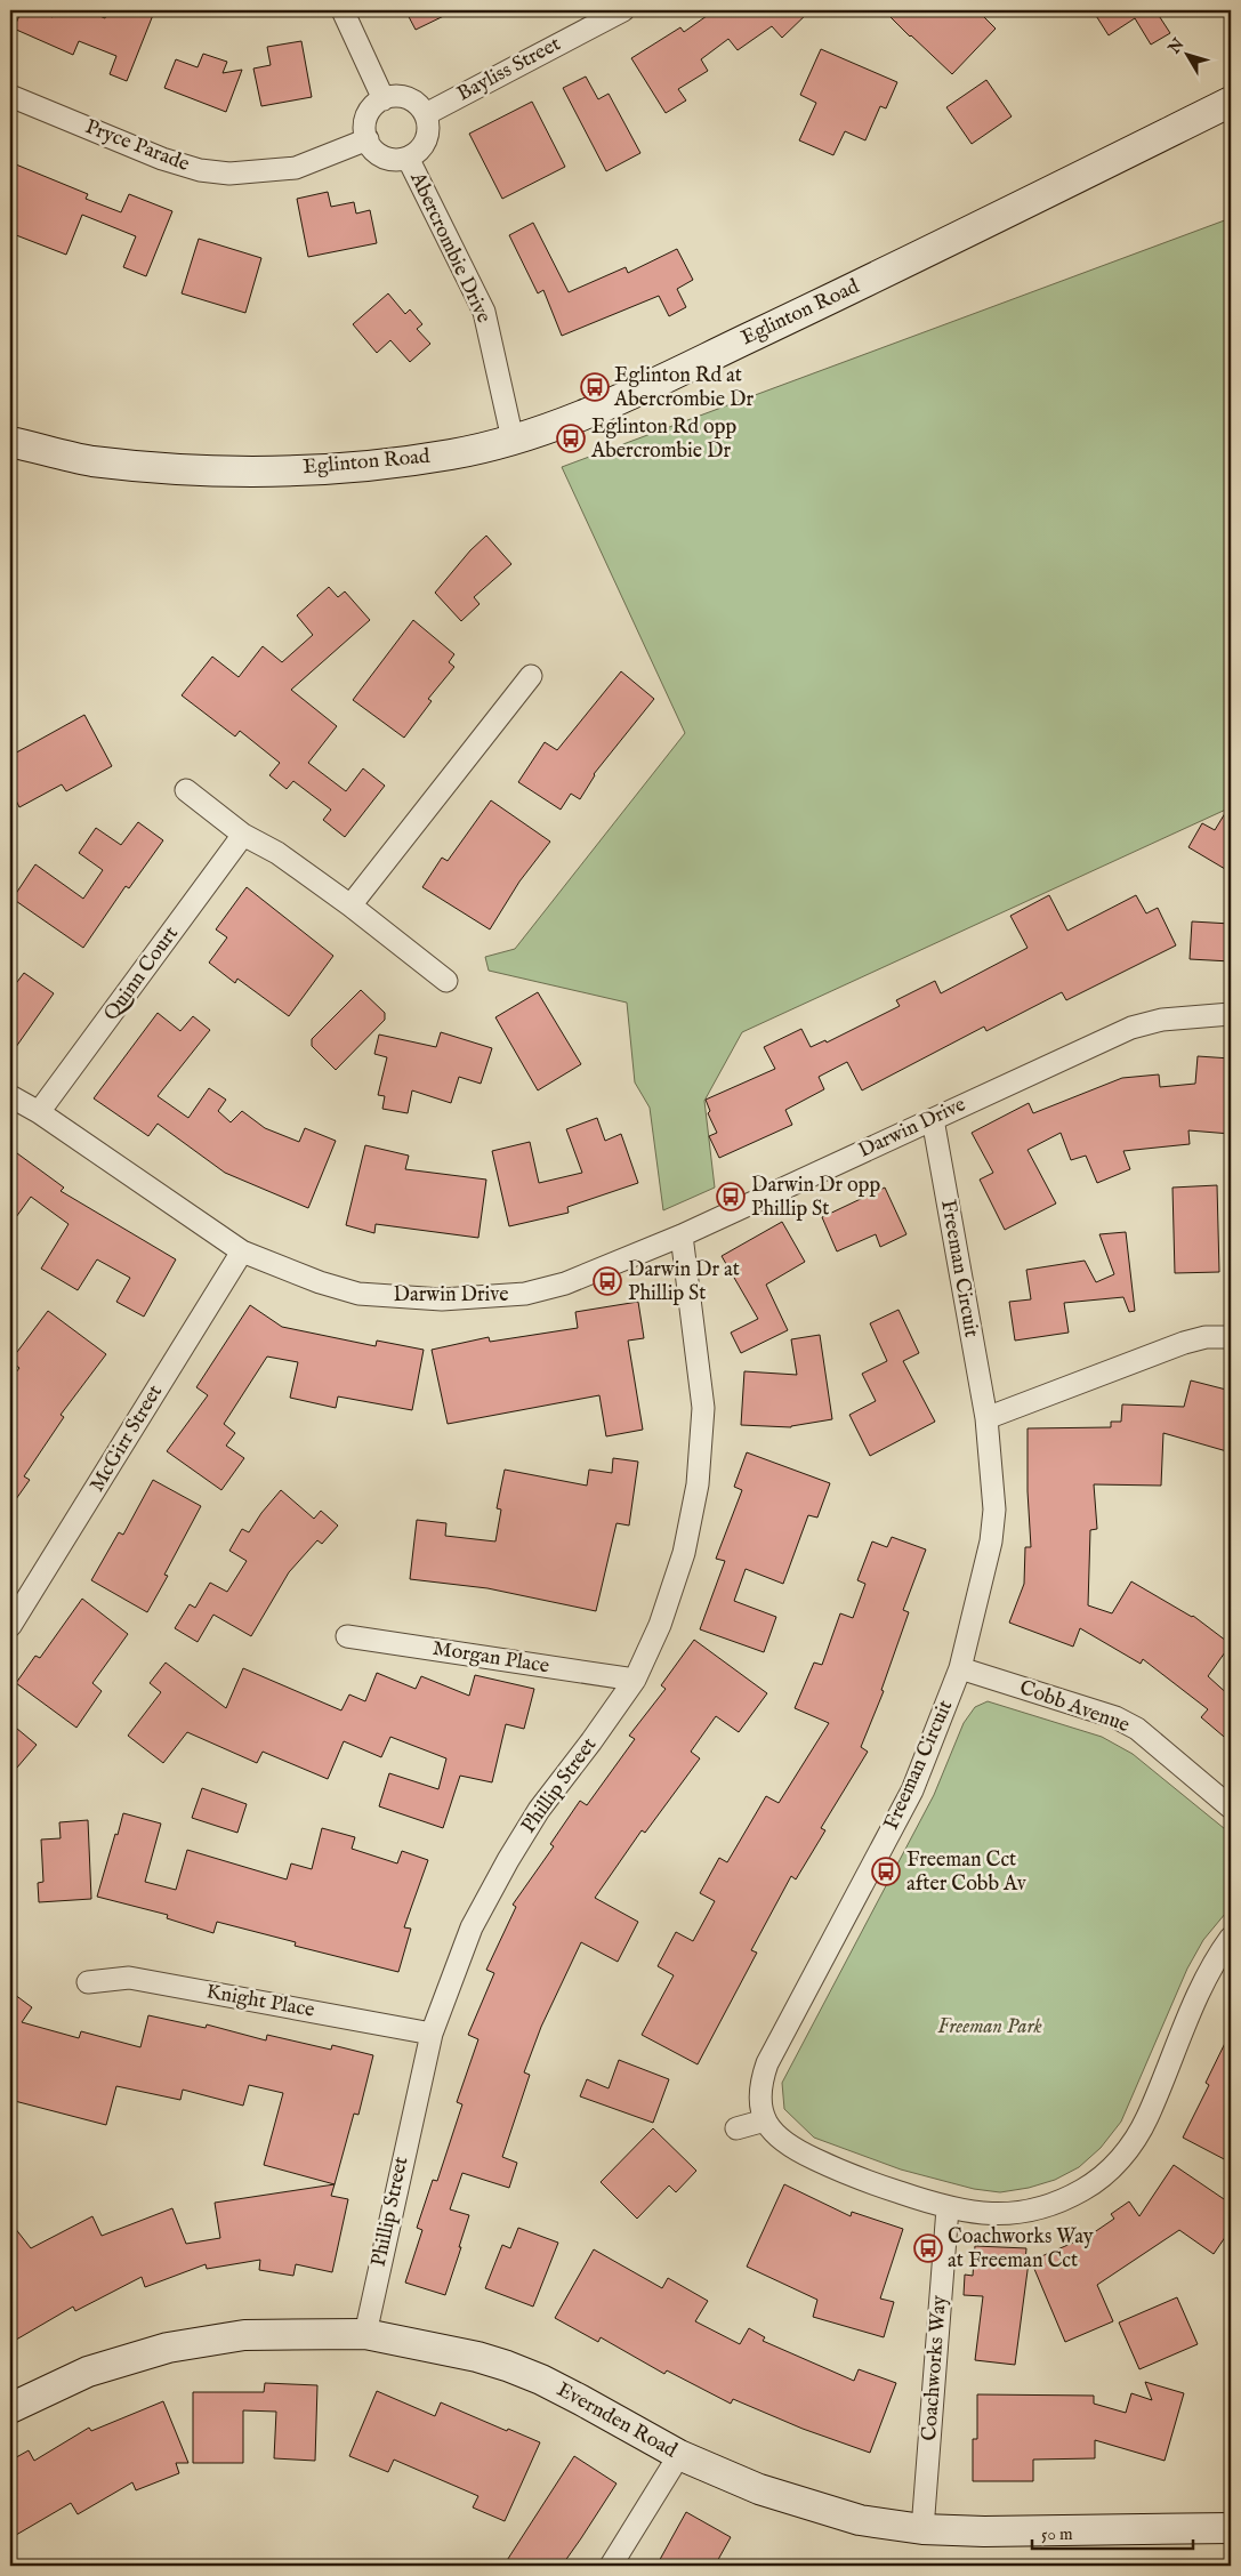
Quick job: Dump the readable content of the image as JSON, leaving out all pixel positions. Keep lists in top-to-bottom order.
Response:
{
  "streets": {
    "main road": ["Eglinton Road", "Evernden Road"],
    "street": [
      "Bayliss Street",
      "Pryce Parade",
      "Abercrombie Drive",
      "Quinn Court",
      "Darwin Drive",
      "Freeman Circuit",
      "McGirr Street",
      "Morgan Place",
      "Cobb Avenue",
      "Phillip Street",
      "Knight Place",
      "Coachworks Way"
    ]
  },
  "crossings": [
    ["Bayliss Street", "Pryce Parade"],
    ["Bayliss Street", "Abercrombie Drive"],
    ["Pryce Parade", "Abercrombie Drive"],
    ["Abercrombie Drive", "Eglinton Road"],
    ["Quinn Court", "Darwin Drive"],
    ["Darwin Drive", "Freeman Circuit"],
    ["Darwin Drive", "McGirr Street"],
    ["Darwin Drive", "Phillip Street"],
    ["Freeman Circuit", "Cobb Avenue"],
    ["Morgan Place", "Phillip Street"],
    ["Phillip Street", "Knight Place"],
    ["Phillip Street", "Evernden Road"],
    ["Coachworks Way", "Evernden Road"]
  ],
  "parks": ["Freeman Park"],
  "places": {
    "bus stop": [
      "Eglinton Rd at Abercrombie Dr",
      "Eglinton Rd opp Abercrombie Dr",
      "Darwin Dr opp Phillip St",
      "Darwin Dr at Phillip St",
      "Freeman Cct after Cobb Av",
      "Coachworks Way at Freeman Cct"
    ]
  },
  "scale_bar": "50 m",
  "north": "top left"
}
